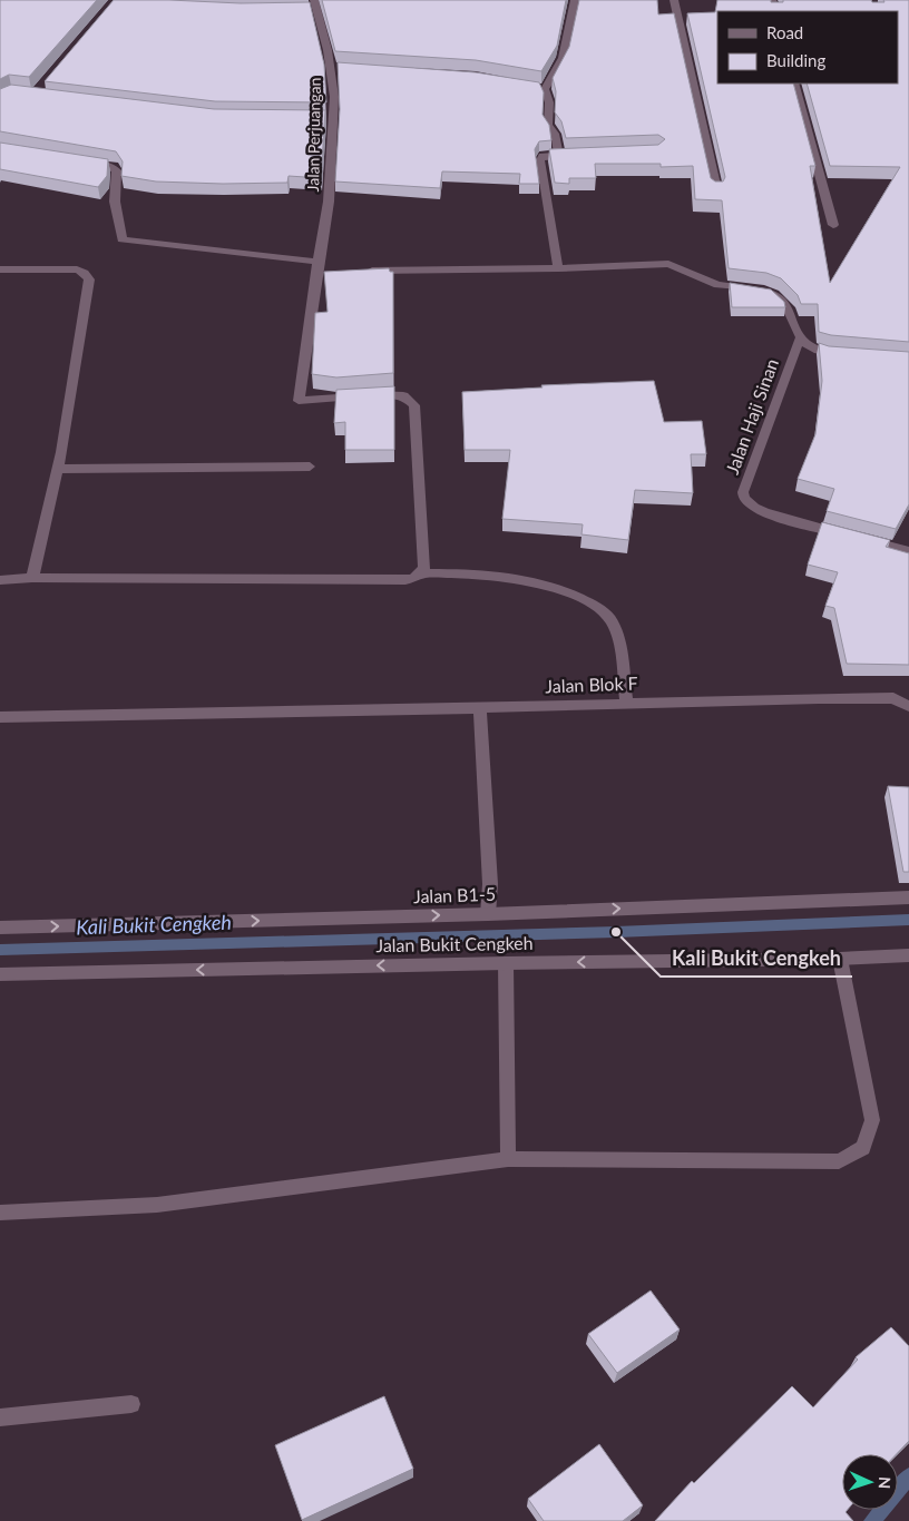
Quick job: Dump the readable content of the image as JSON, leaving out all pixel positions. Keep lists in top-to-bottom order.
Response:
{
  "streets": {
    "street": [
      "Jalan Perjuangan",
      "Jalan Haji Sinan",
      "Jalan Blok F",
      "Jalan B1-5",
      "Jalan Bukit Cengkeh"
    ]
  },
  "one_way": ["Jalan B1-5", "Jalan Bukit Cengkeh"],
  "water": ["Kali Bukit Cengkeh"],
  "places": ["Kali Bukit Cengkeh"],
  "legend": ["Road", "Building"],
  "north": "right"
}
